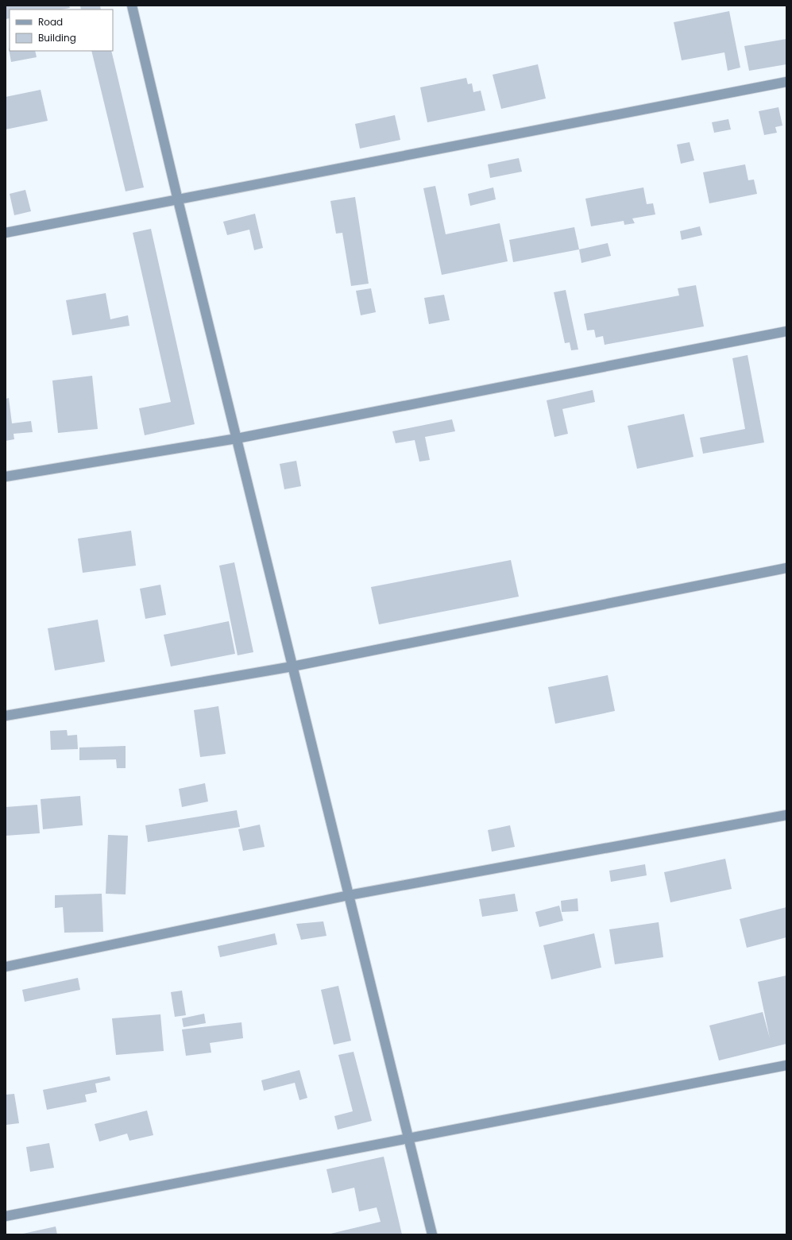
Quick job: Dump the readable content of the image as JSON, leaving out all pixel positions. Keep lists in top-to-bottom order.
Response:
{
  "legend": ["Road", "Building"]
}
